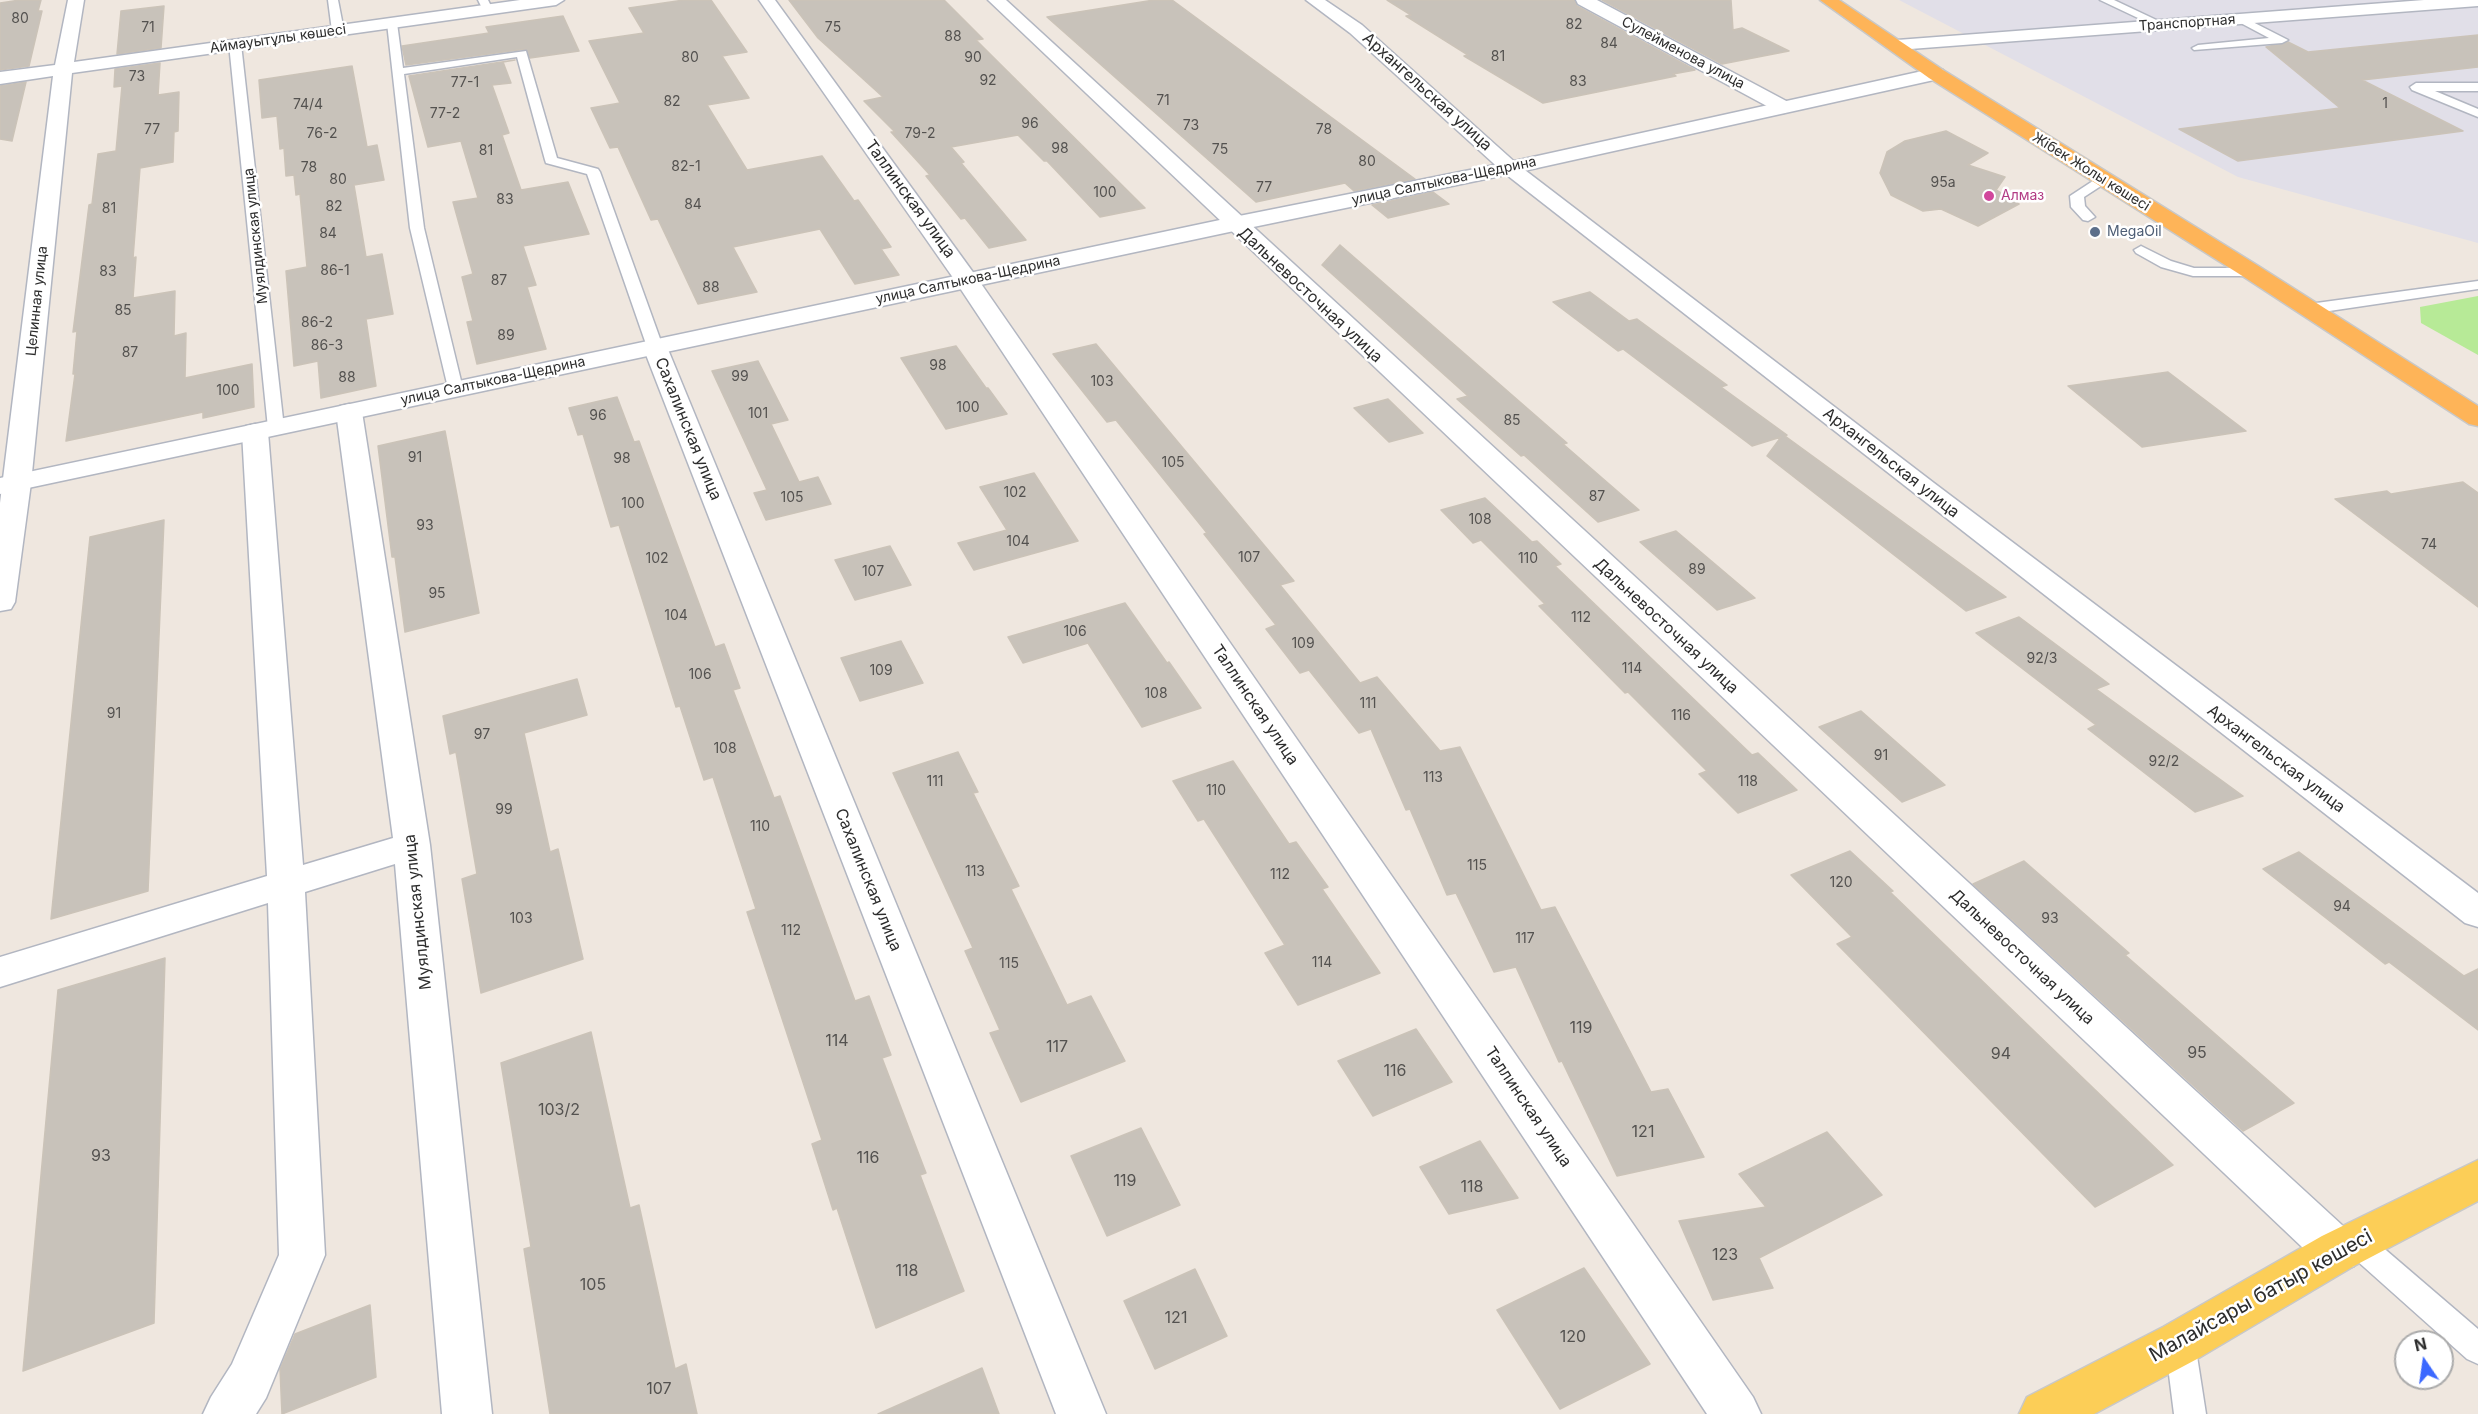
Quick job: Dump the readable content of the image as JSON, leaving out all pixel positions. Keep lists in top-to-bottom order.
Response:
{
  "streets": {
    "highway": ["Жібек Жолы көшесі"],
    "main road": ["Малайсары батыр көшесі"],
    "street": [
      "Транспортная",
      "Аймауытұлы көшесі",
      "Сулейменова улица",
      "Архангельская улица",
      "улица Салтыкова-Щедрина",
      "Таллинская улица",
      "Муялдинская улица",
      "Дальневосточная улица",
      "Целинная улица",
      "Сахалинская улица"
    ]
  },
  "crossings": [
    ["Транспортная", "Жібек Жолы көшесі"],
    ["Аймауытұлы көшесі", "Муялдинская улица"],
    ["Аймауытұлы көшесі", "Целинная улица"],
    ["Сулейменова улица", "улица Салтыкова-Щедрина"],
    ["Архангельская улица", "улица Салтыкова-Щедрина"],
    ["Жібек Жолы көшесі", "улица Салтыкова-Щедрина"],
    ["улица Салтыкова-Щедрина", "Таллинская улица"],
    ["улица Салтыкова-Щедрина", "Муялдинская улица"],
    ["улица Салтыкова-Щедрина", "Дальневосточная улица"],
    ["улица Салтыкова-Щедрина", "Целинная улица"],
    ["улица Салтыкова-Щедрина", "Сахалинская улица"],
    ["Дальневосточная улица", "Малайсары батыр көшесі"]
  ],
  "places": ["Алмаз", "MegaOil"],
  "house_numbers": [
    "80",
    "82",
    "71",
    "75",
    "88",
    "84",
    "81",
    "80",
    "90",
    "73",
    "92",
    "83",
    "77-1",
    "71",
    "82",
    "1",
    "74/4",
    "77-2",
    "96",
    "73",
    "77",
    "78",
    "76-2",
    "79-2",
    "98",
    "75",
    "81",
    "80",
    "82-1",
    "78",
    "80",
    "95а",
    "77",
    "100",
    "83",
    "84",
    "82",
    "81",
    "84",
    "86-1",
    "83",
    "87",
    "88",
    "85",
    "86-2",
    "89",
    "86-3",
    "87",
    "98",
    "99",
    "88",
    "103",
    "100",
    "100",
    "101",
    "96",
    "85",
    "91",
    "98",
    "105",
    "102",
    "87",
    "105",
    "100",
    "108",
    "93",
    "104",
    "74",
    "107",
    "102",
    "110",
    "89",
    "107",
    "95",
    "104",
    "112",
    "106",
    "109",
    "92/3",
    "114",
    "109",
    "106",
    "108",
    "111",
    "91",
    "116",
    "97",
    "108",
    "91",
    "92/2",
    "113",
    "111",
    "118",
    "110",
    "99",
    "110",
    "115",
    "113",
    "112",
    "120",
    "94",
    "103",
    "93",
    "112",
    "117",
    "114",
    "115",
    "119",
    "114",
    "117",
    "95",
    "94",
    "116",
    "103/2",
    "121",
    "93",
    "116",
    "119",
    "118",
    "123",
    "118",
    "105",
    "121",
    "120",
    "107"
  ],
  "north": "top"
}
